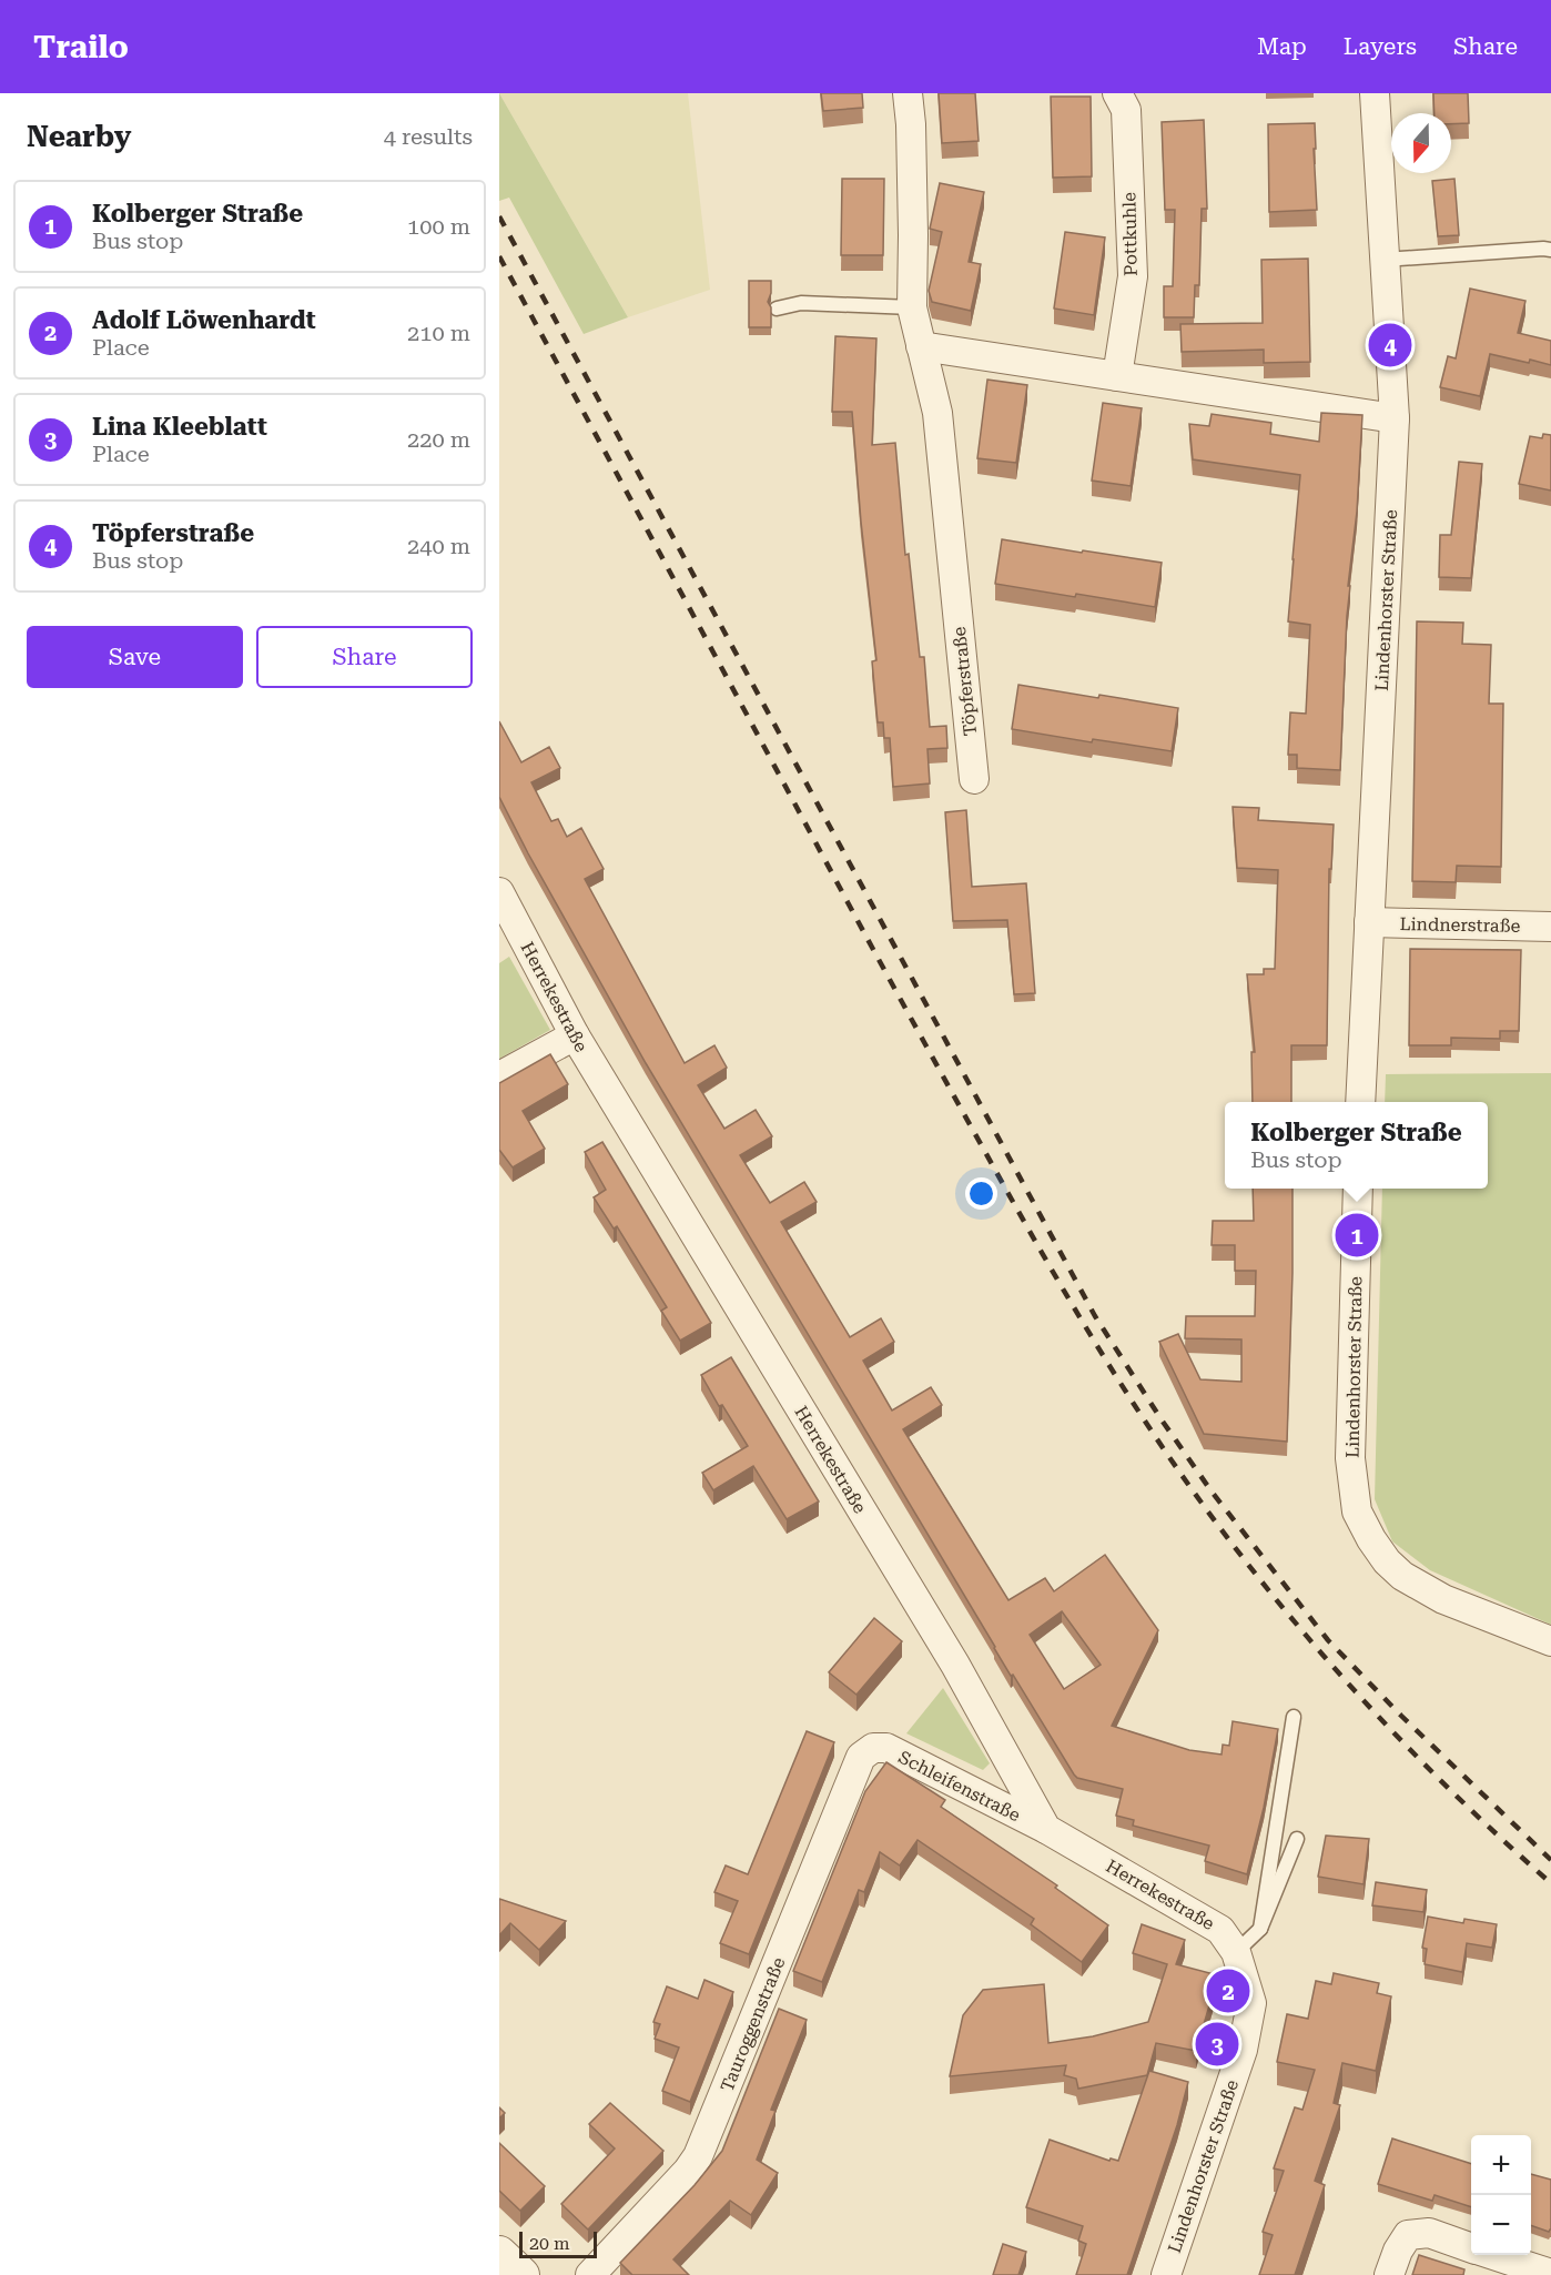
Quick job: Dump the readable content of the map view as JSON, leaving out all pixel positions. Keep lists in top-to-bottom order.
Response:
{
  "streets": {
    "street": [
      "Pottkuhle",
      "Lindenhorster Straße",
      "Töpferstraße",
      "Lindnerstraße",
      "Herrekestraße",
      "Schleifenstraße",
      "Tauroggenstraße"
    ]
  },
  "crossings": [
    ["Lindenhorster Straße", "Lindnerstraße"],
    ["Lindenhorster Straße", "Herrekestraße"],
    ["Herrekestraße", "Schleifenstraße"],
    ["Schleifenstraße", "Tauroggenstraße"]
  ],
  "scale_bar": "20 m",
  "north": "bottom",
  "page": {
    "header": "Trailo",
    "nav": ["Map", "Layers", "Share"],
    "heading": ["Nearby", "4 results"],
    "list": [
      {
        "mark": "1",
        "name": "Kolberger Straße",
        "note": "Bus stop",
        "value": "100 m"
      },
      {
        "mark": "2",
        "name": "Adolf Löwenhardt",
        "note": "Place",
        "value": "210 m"
      },
      {
        "mark": "3",
        "name": "Lina Kleeblatt",
        "note": "Place",
        "value": "220 m"
      },
      {
        "mark": "4",
        "name": "Töpferstraße",
        "note": "Bus stop",
        "value": "240 m"
      }
    ],
    "pins": [
      "4",
      "1",
      "2",
      "3"
    ],
    "buttons": ["Save", "Share"],
    "popup": ["Kolberger Straße", "Bus stop"],
    "map_buttons": ["+", "−"],
    "scale": "20 m"
  }
}
